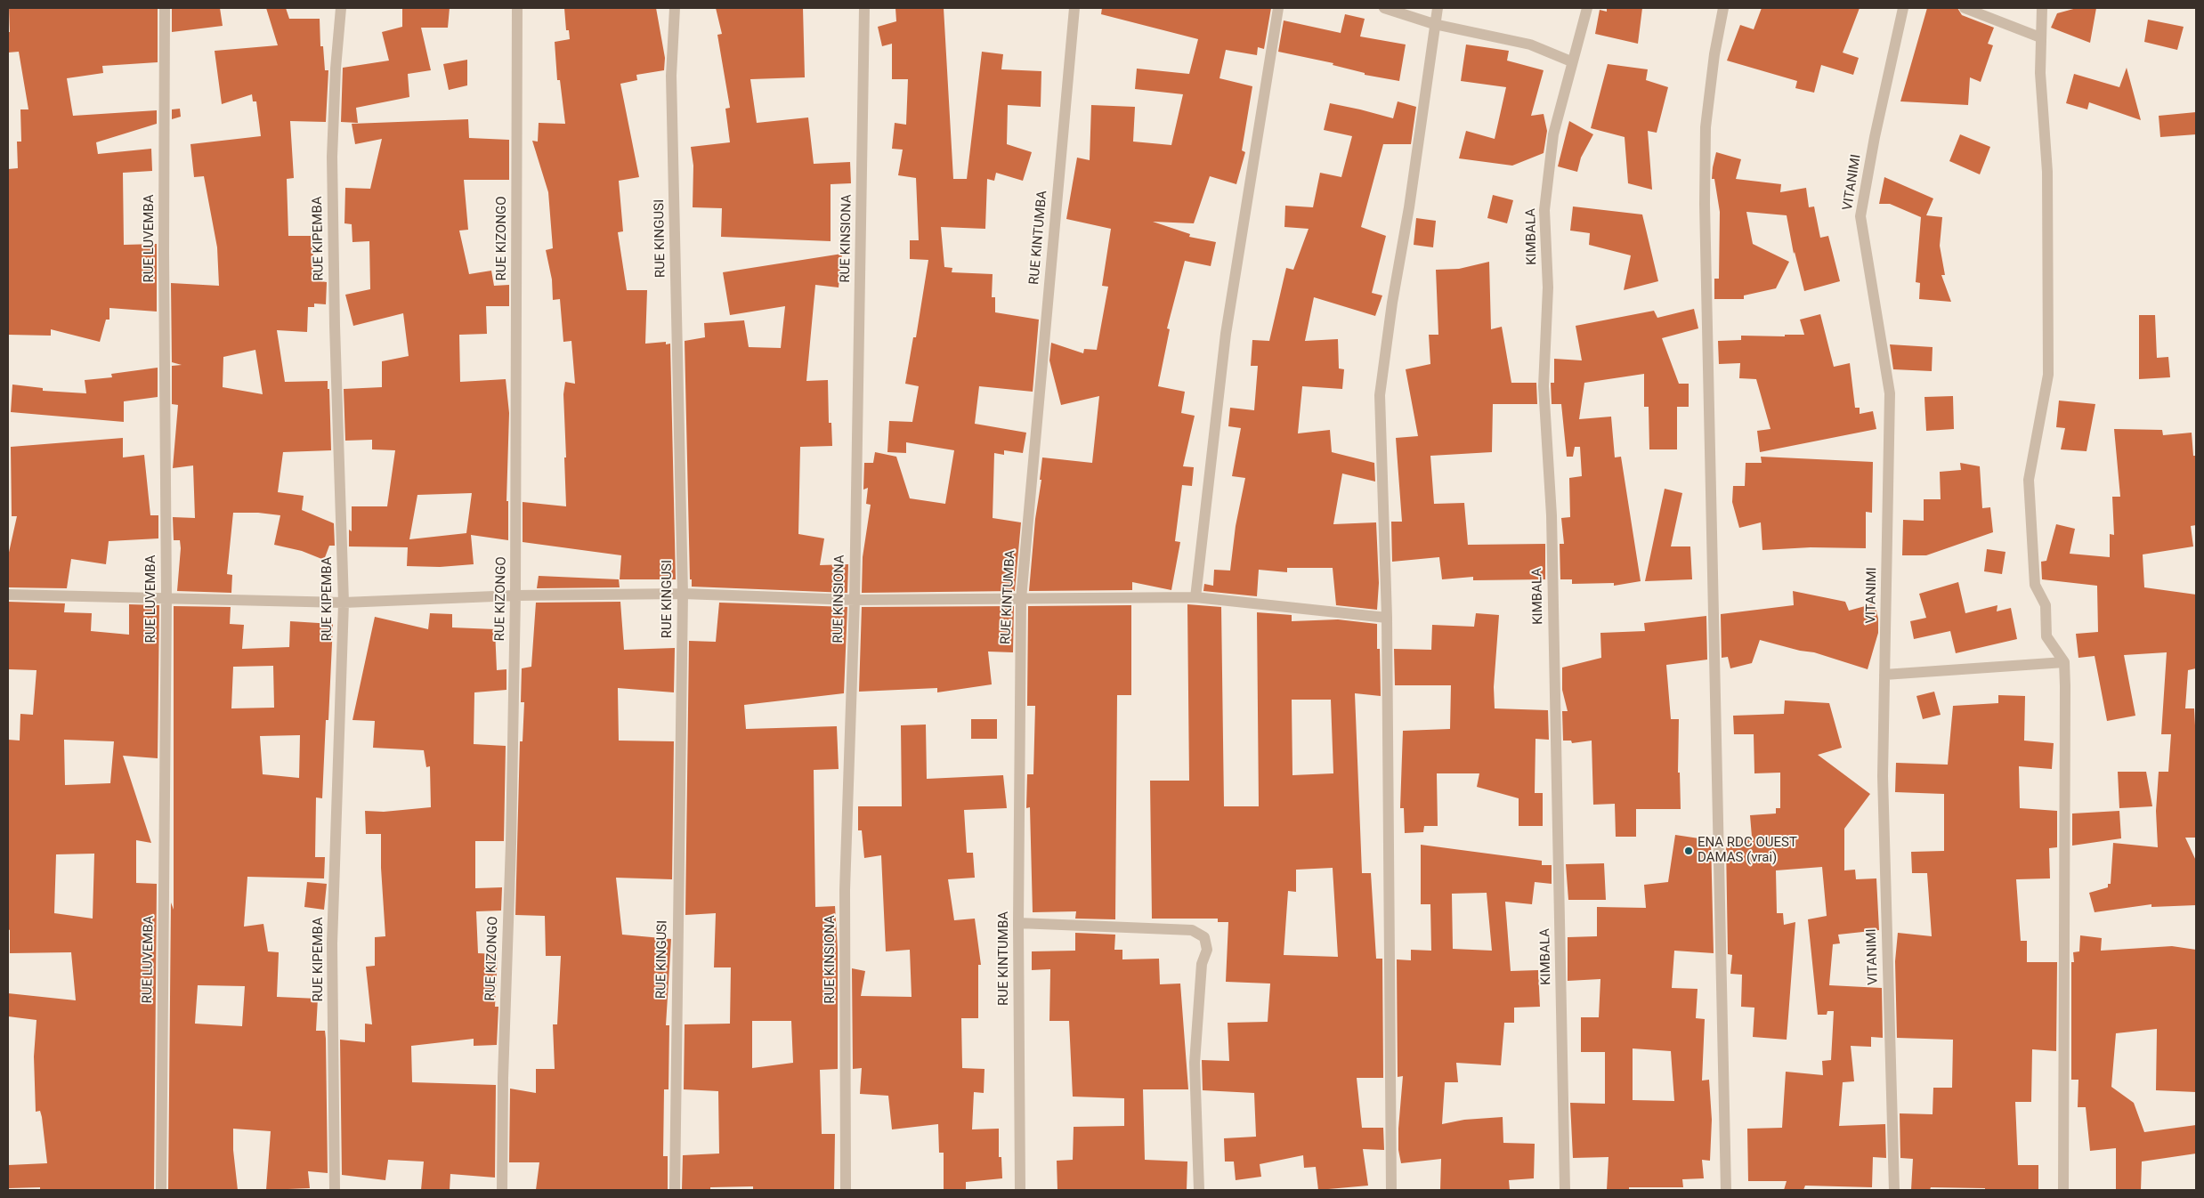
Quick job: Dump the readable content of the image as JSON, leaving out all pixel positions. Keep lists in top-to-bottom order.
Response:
{
  "streets": {
    "street": [
      "VITANIMI",
      "KIMBALA",
      "RUE KINTUMBA",
      "RUE LUVEMBA",
      "RUE KIPEMBA",
      "RUE KIZONGO",
      "RUE KINGUSI",
      "RUE KINSIONA"
    ]
  },
  "places": ["ENA RDC OUEST DAMAS (vrai)"]
}
